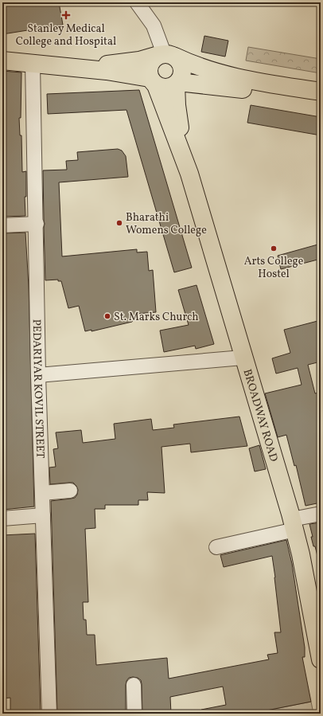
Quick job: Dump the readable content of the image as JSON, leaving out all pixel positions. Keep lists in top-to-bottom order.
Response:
{
  "streets": {
    "main road": ["BROADWAY ROAD"],
    "street": ["PEDARIYAR KOVIL STREET"]
  },
  "places": {
    "health": ["Stanley Medical College and Hospital"],
    "other": ["Bharathi Womens College", "Arts College Hostel", "St. Marks Church"]
  }
}
